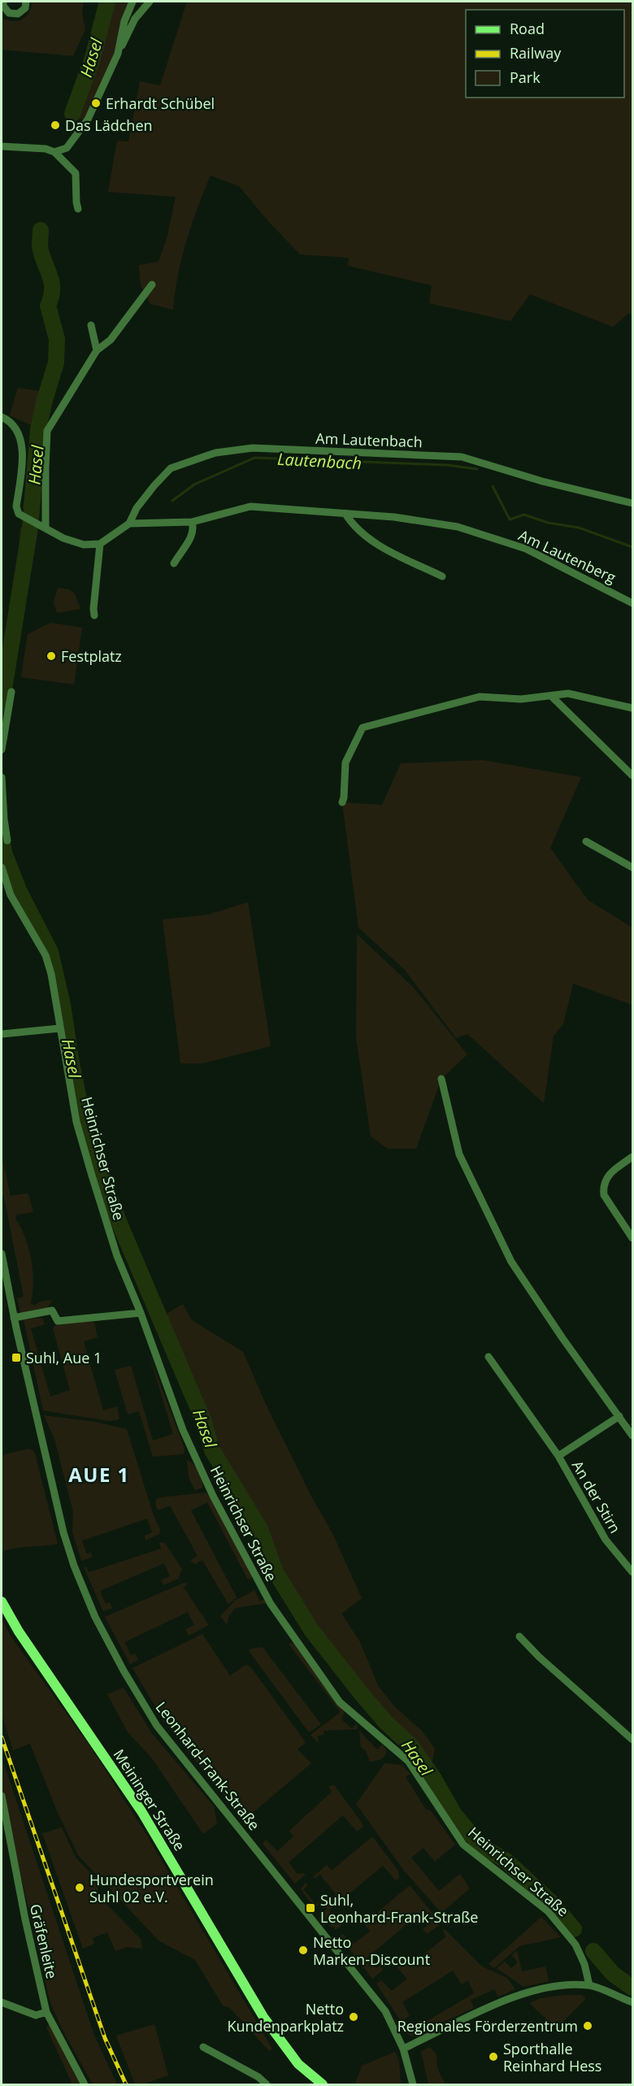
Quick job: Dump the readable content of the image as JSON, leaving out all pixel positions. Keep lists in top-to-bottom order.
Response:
{
  "streets": {
    "main road": ["Meininger Straße"],
    "street": [
      "Am Lautenbach",
      "Am Lautenberg",
      "Heinrichser Straße",
      "An der Stirn",
      "Leonhard-Frank-Straße",
      "Gräfenleite"
    ]
  },
  "crossings": [
    ["Am Lautenbach", "Am Lautenberg"]
  ],
  "districts": ["AUE 1"],
  "water": ["Hasel", "Lautenbach"],
  "places": {
    "other": [
      "Erhardt Schübel",
      "Das Lädchen",
      "Festplatz",
      "Hundesportverein Suhl 02 e.V.",
      "Netto Marken-Discount",
      "Netto Kundenparkplatz",
      "Regionales Förderzentrum",
      "Sporthalle Reinhard Hess"
    ],
    "transit": ["Suhl, Aue 1", "Suhl, Leonhard-Frank-Straße"]
  },
  "legend": ["Road", "Railway", "Park"]
}
